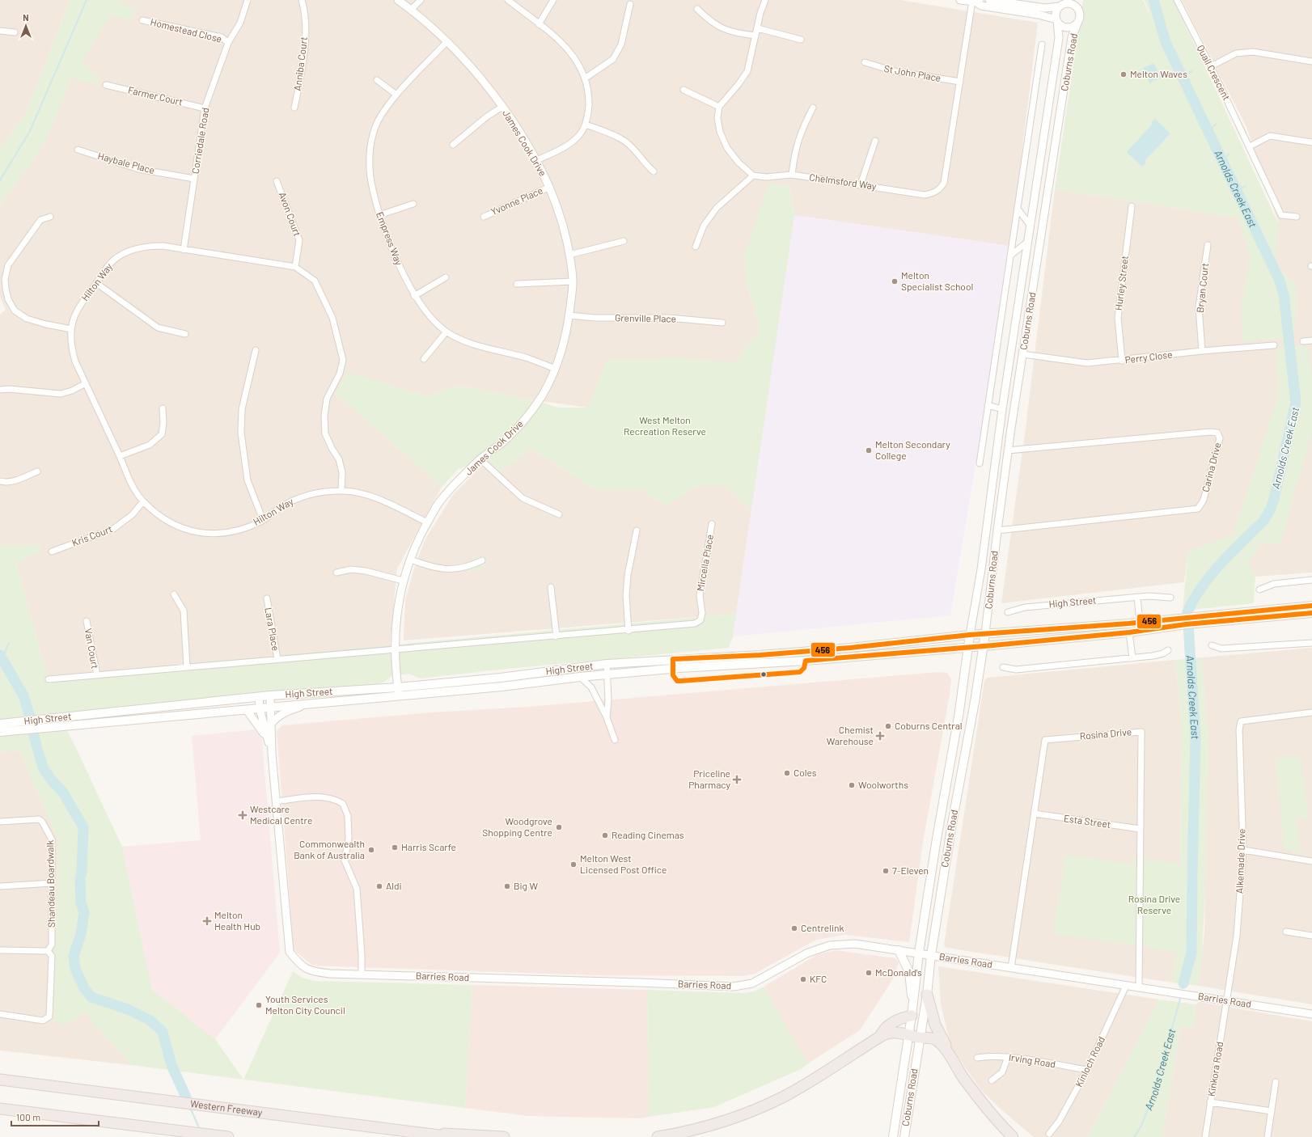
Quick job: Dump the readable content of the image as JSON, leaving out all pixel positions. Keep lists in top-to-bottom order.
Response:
{
  "streets": {
    "highway": ["Western Freeway"],
    "main road": ["Coburns Road", "High Street"],
    "street": [
      "Homestead Close",
      "Anniba Court",
      "Quail Crescent",
      "St John Place",
      "Farmer Court",
      "Corriedale Road",
      "James Cook Drive",
      "Haybale Place",
      "Chelmsford Way",
      "Yvonne Place",
      "Avon Court",
      "Empress Way",
      "Hilton Way",
      "Hurley Street",
      "Bryan Court",
      "Grenville Place",
      "Perry Close",
      "Carina Drive",
      "Kris Court",
      "Mircella Place",
      "Lara Place",
      "Van Court",
      "Rosina Drive",
      "Esta Street",
      "Alkemade Drive",
      "Shandeau Boardwalk",
      "Barries Road",
      "Irving Road",
      "Kinloch Road",
      "Kinkora Road"
    ]
  },
  "crossings": [
    ["Homestead Close", "Corriedale Road"],
    ["Coburns Road", "Perry Close"],
    ["Coburns Road", "Carina Drive"],
    ["Coburns Road", "High Street"],
    ["Coburns Road", "Barries Road"],
    ["St John Place", "Chelmsford Way"],
    ["Farmer Court", "Corriedale Road"],
    ["Corriedale Road", "Haybale Place"],
    ["Corriedale Road", "Hilton Way"],
    ["James Cook Drive", "Yvonne Place"],
    ["James Cook Drive", "Empress Way"],
    ["James Cook Drive", "Hilton Way"],
    ["James Cook Drive", "Grenville Place"],
    ["James Cook Drive", "High Street"],
    ["Avon Court", "Hilton Way"],
    ["Hilton Way", "Kris Court"],
    ["Hurley Street", "Perry Close"],
    ["Bryan Court", "Perry Close"],
    ["High Street", "Barries Road"],
    ["Rosina Drive", "Esta Street"],
    ["Rosina Drive", "Barries Road"],
    ["Alkemade Drive", "Barries Road"],
    ["Alkemade Drive", "Kinkora Road"],
    ["Barries Road", "Kinloch Road"],
    ["Barries Road", "Kinkora Road"],
    ["Irving Road", "Kinloch Road"]
  ],
  "water": ["Arnolds Creek East"],
  "parks": ["West Melton Recreation Reserve", "Rosina Drive Reserve"],
  "places": {
    "other": [
      "Melton Waves",
      "Melton Specialist School",
      "Melton Secondary College",
      "Coburns Central",
      "Coles",
      "Woolworths",
      "Woodgrove Shopping Centre",
      "Reading Cinemas",
      "Harris Scarfe",
      "Commonwealth Bank of Australia",
      "Melton West Licensed Post Office",
      "7-Eleven",
      "Aldi",
      "Big W",
      "Centrelink",
      "McDonald's",
      "KFC",
      "Youth Services Melton City Council"
    ],
    "health": [
      "Chemist Warehouse",
      "Priceline Pharmacy",
      "Westcare Medical Centre",
      "Melton Health Hub"
    ]
  },
  "lines": ["transit line 456"],
  "scale_bar": "100 m",
  "north": "top"
}
